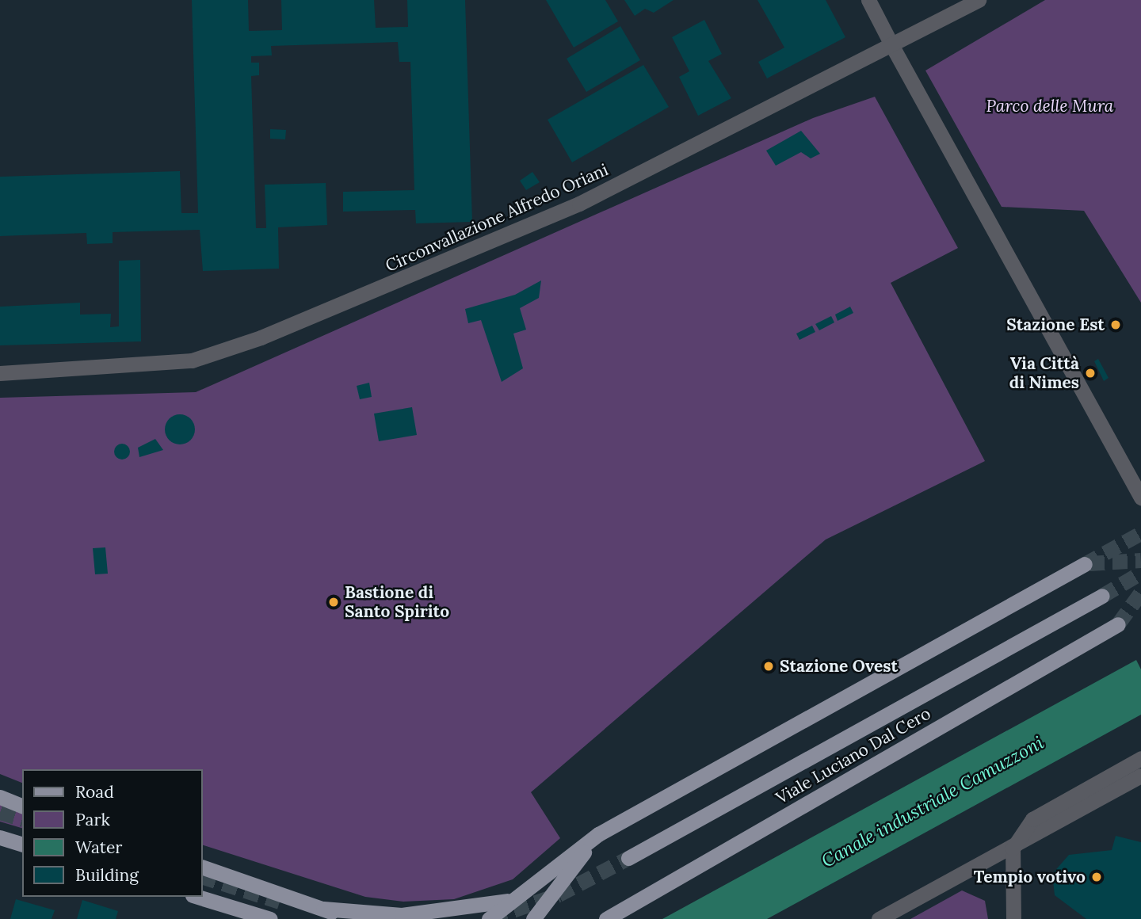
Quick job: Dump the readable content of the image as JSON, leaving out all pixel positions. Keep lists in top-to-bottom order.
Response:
{
  "streets": {
    "main road": ["Viale Luciano Dal Cero"],
    "street": ["Circonvallazione Alfredo Oriani"]
  },
  "water": ["Canale industriale Camuzzoni"],
  "parks": ["Parco delle Mura"],
  "places": [
    "Stazione Est",
    "Via Città di Nimes",
    "Bastione di Santo Spirito",
    "Stazione Ovest",
    "Tempio votivo"
  ],
  "legend": [
    "Road",
    "Park",
    "Water",
    "Building"
  ]
}
